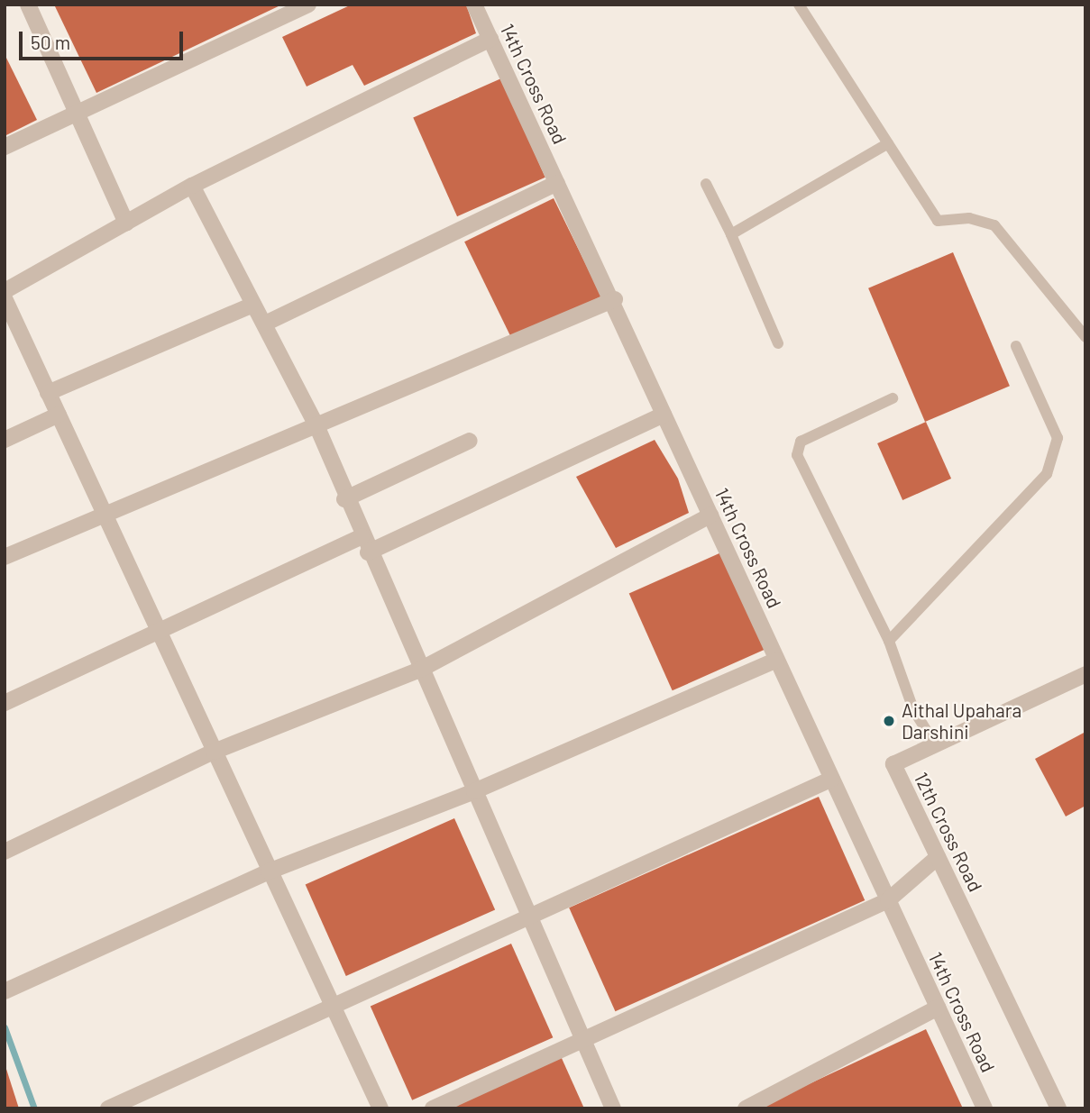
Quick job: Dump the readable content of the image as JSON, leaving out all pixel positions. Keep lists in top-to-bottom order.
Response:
{
  "streets": {
    "street": ["14th Cross Road", "12th Cross Road"]
  },
  "places": ["Aithal Upahara Darshini"],
  "scale_bar": "50 m"
}
